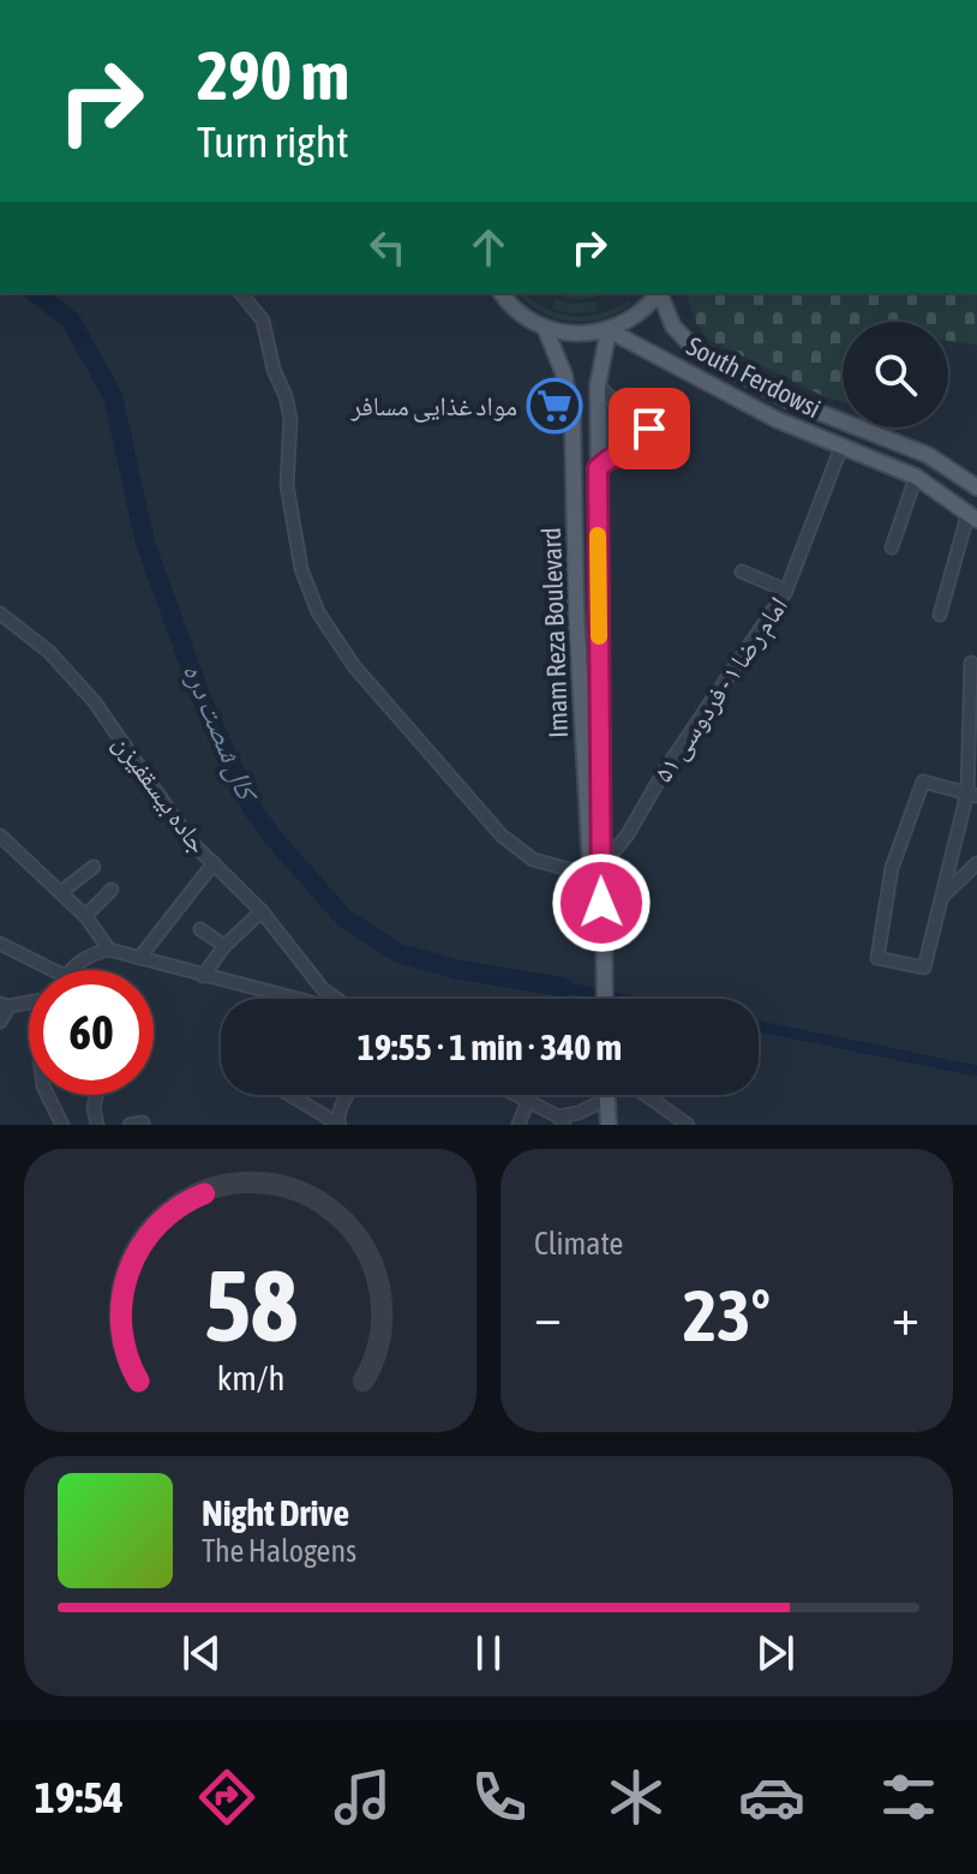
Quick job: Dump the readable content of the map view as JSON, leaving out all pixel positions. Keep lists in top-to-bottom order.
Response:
{
  "streets": {
    "main road": ["South Ferdowsi", "Imam Reza Boulevard"],
    "street": ["امام رضا ۱ - فردوسی ۵۱", "جاده بیسقفیزن"]
  },
  "crossings": [
    ["South Ferdowsi", "Imam Reza Boulevard"],
    ["South Ferdowsi", "امام رضا ۱ - فردوسی ۵۱"],
    ["Imam Reza Boulevard", "امام رضا ۱ - فردوسی ۵۱"]
  ],
  "water": ["کال شصت دره"],
  "places": {
    "supermarket": ["مواد غذایی مسافر"]
  },
  "page": {
    "turn": ["290 m", "Turn right"],
    "limit": "60",
    "trip": "19:55 · 1 min · 340 m",
    "tile": "Climate",
    "heat": ["−", "23°", "+"],
    "song": ["Night Drive", "The Halogens"],
    "tabs": "19:54",
    "gauge": ["58", "km/h"]
  }
}
